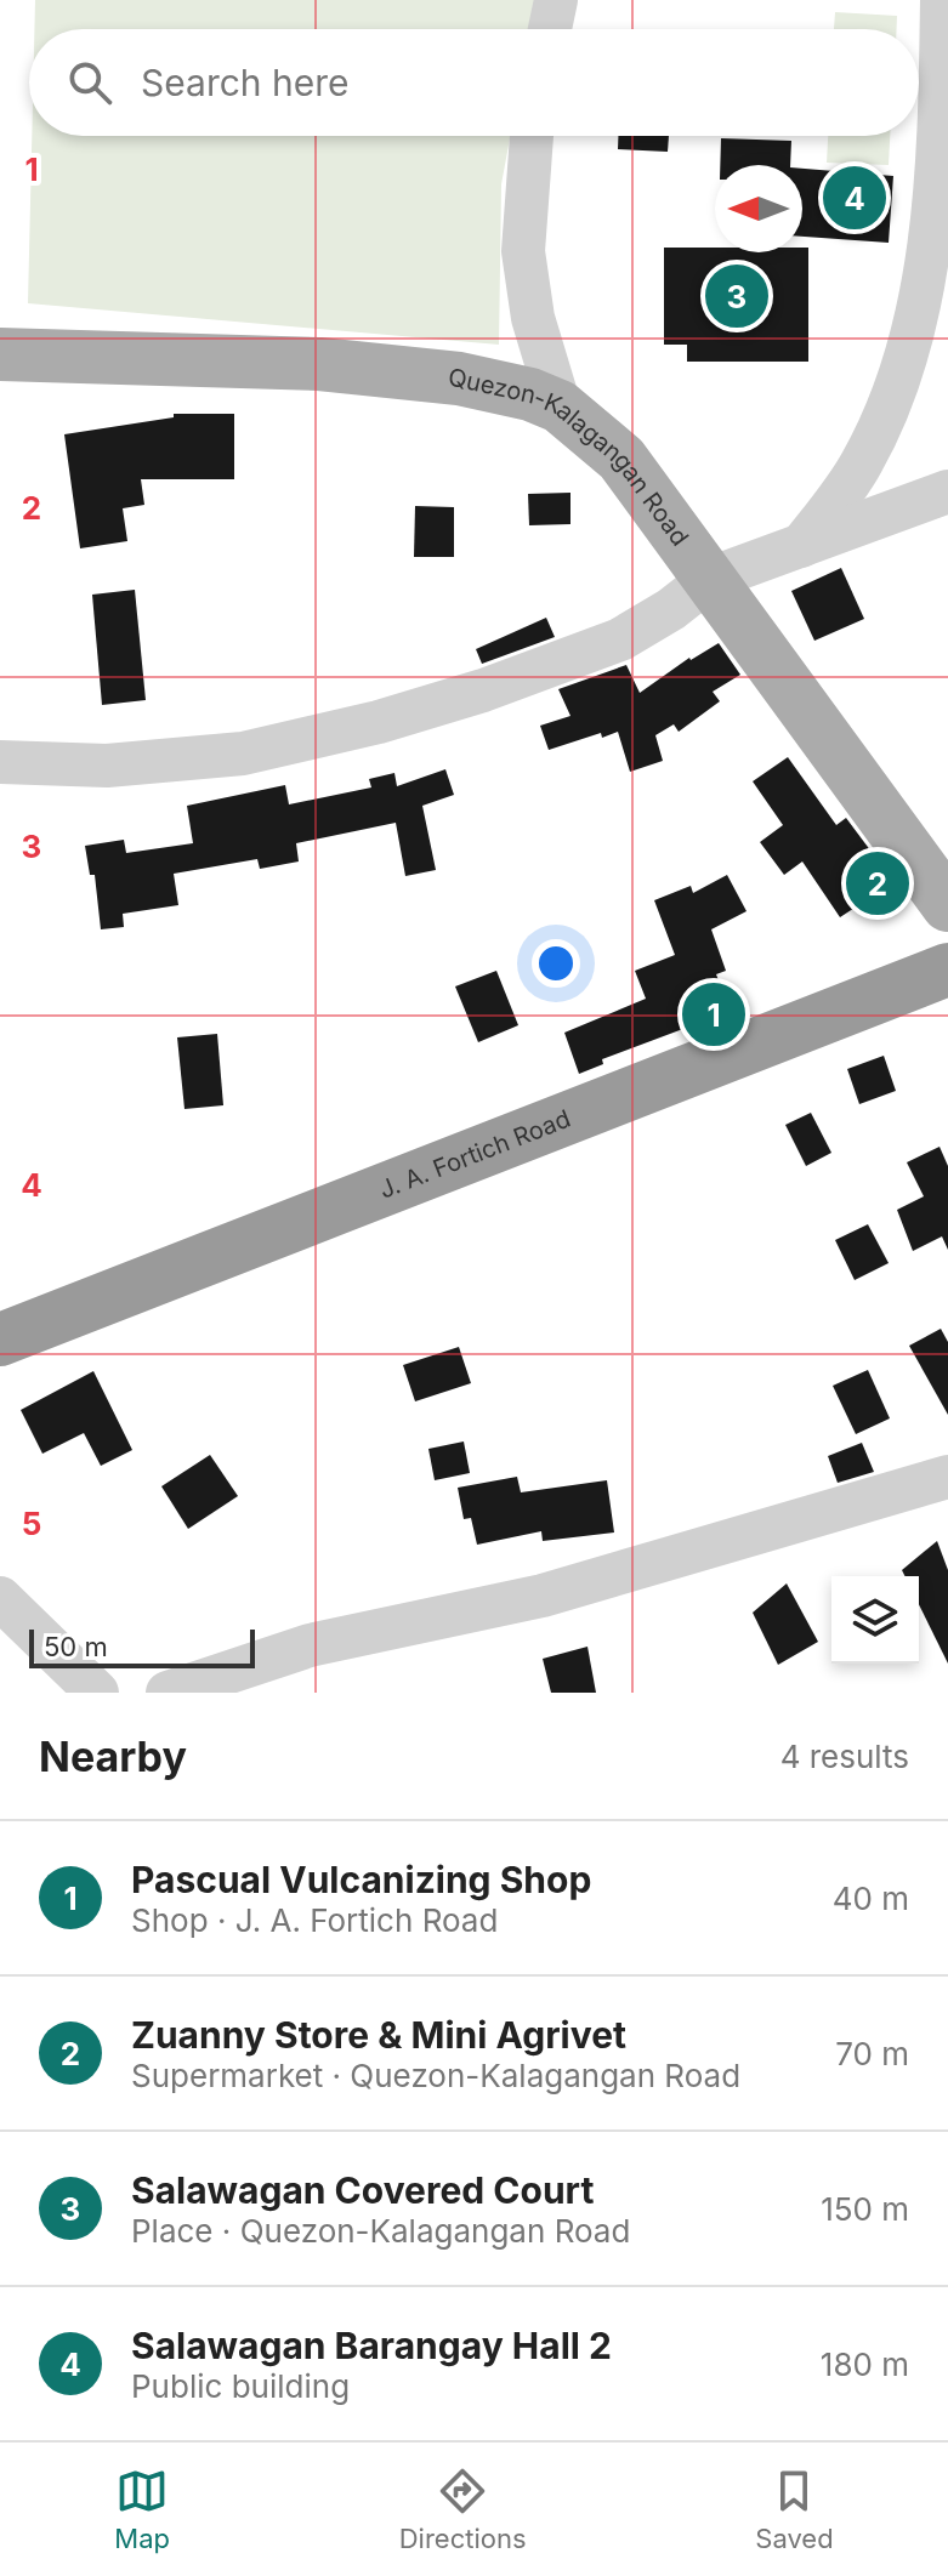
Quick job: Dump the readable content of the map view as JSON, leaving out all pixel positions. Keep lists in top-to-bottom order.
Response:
{
  "streets": {
    "highway": ["J. A. Fortich Road"],
    "main road": ["Quezon-Kalagangan Road"]
  },
  "scale_bar": "50 m",
  "north": "left",
  "page": {
    "search": "Search here",
    "pins": [
      "4",
      "3",
      "2",
      "1"
    ],
    "scale": "50 m",
    "heading": ["Nearby", "4 results"],
    "list": [
      {
        "mark": "1",
        "name": "Pascual Vulcanizing Shop",
        "note": "Shop · J. A. Fortich Road",
        "value": "40 m"
      },
      {
        "mark": "2",
        "name": "Zuanny Store & Mini Agrivet",
        "note": "Supermarket · Quezon-Kalagangan Road",
        "value": "70 m"
      },
      {
        "mark": "3",
        "name": "Salawagan Covered Court",
        "note": "Place · Quezon-Kalagangan Road",
        "value": "150 m"
      },
      {
        "mark": "4",
        "name": "Salawagan Barangay Hall 2",
        "note": "Public building",
        "value": "180 m"
      }
    ],
    "nav": ["Map", "Directions", "Saved"]
  },
  "grid": {
    "rows": [
      "1",
      "2",
      "3",
      "4",
      "5"
    ]
  }
}
